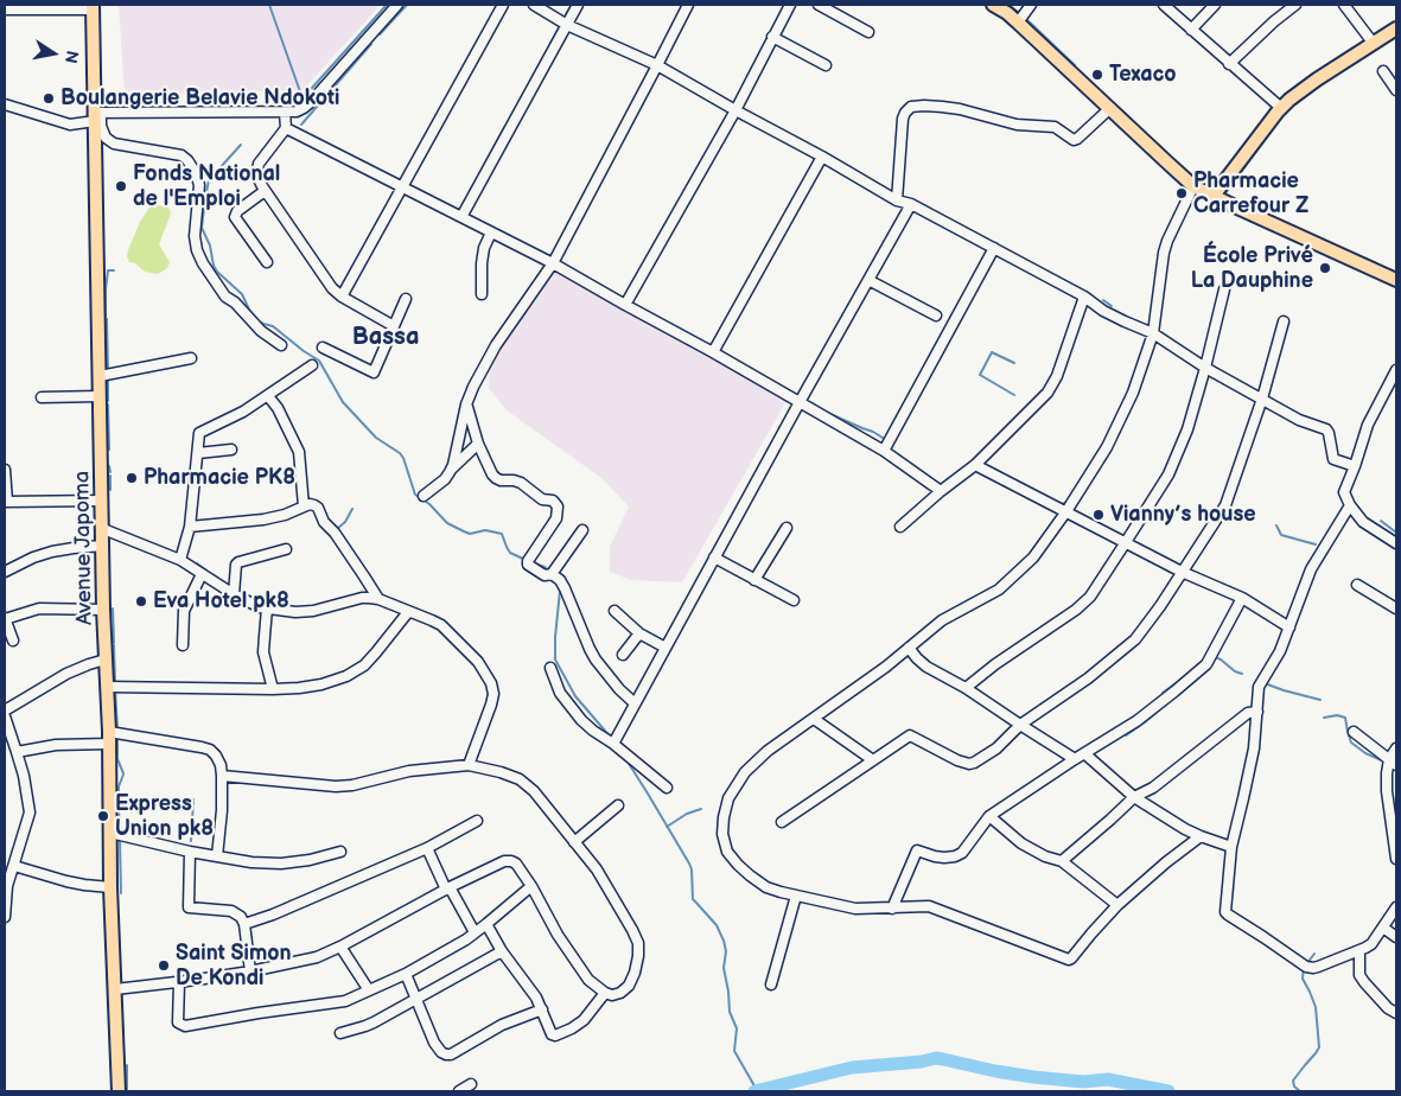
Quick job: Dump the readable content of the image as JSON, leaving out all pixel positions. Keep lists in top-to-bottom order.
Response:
{
  "streets": {
    "main road": ["Avenue Japoma"]
  },
  "districts": ["Bassa"],
  "places": [
    "Texaco",
    "Boulangerie Belavie Ndokoti",
    "Fonds National de l'Emploi",
    "Pharmacie Carrefour Z",
    "École Privé La Dauphine",
    "Pharmacie PK8",
    "Vianny’s house",
    "Eva Hotel pk8",
    "Express Union pk8",
    "Saint Simon De Kondi"
  ],
  "north": "right"
}
